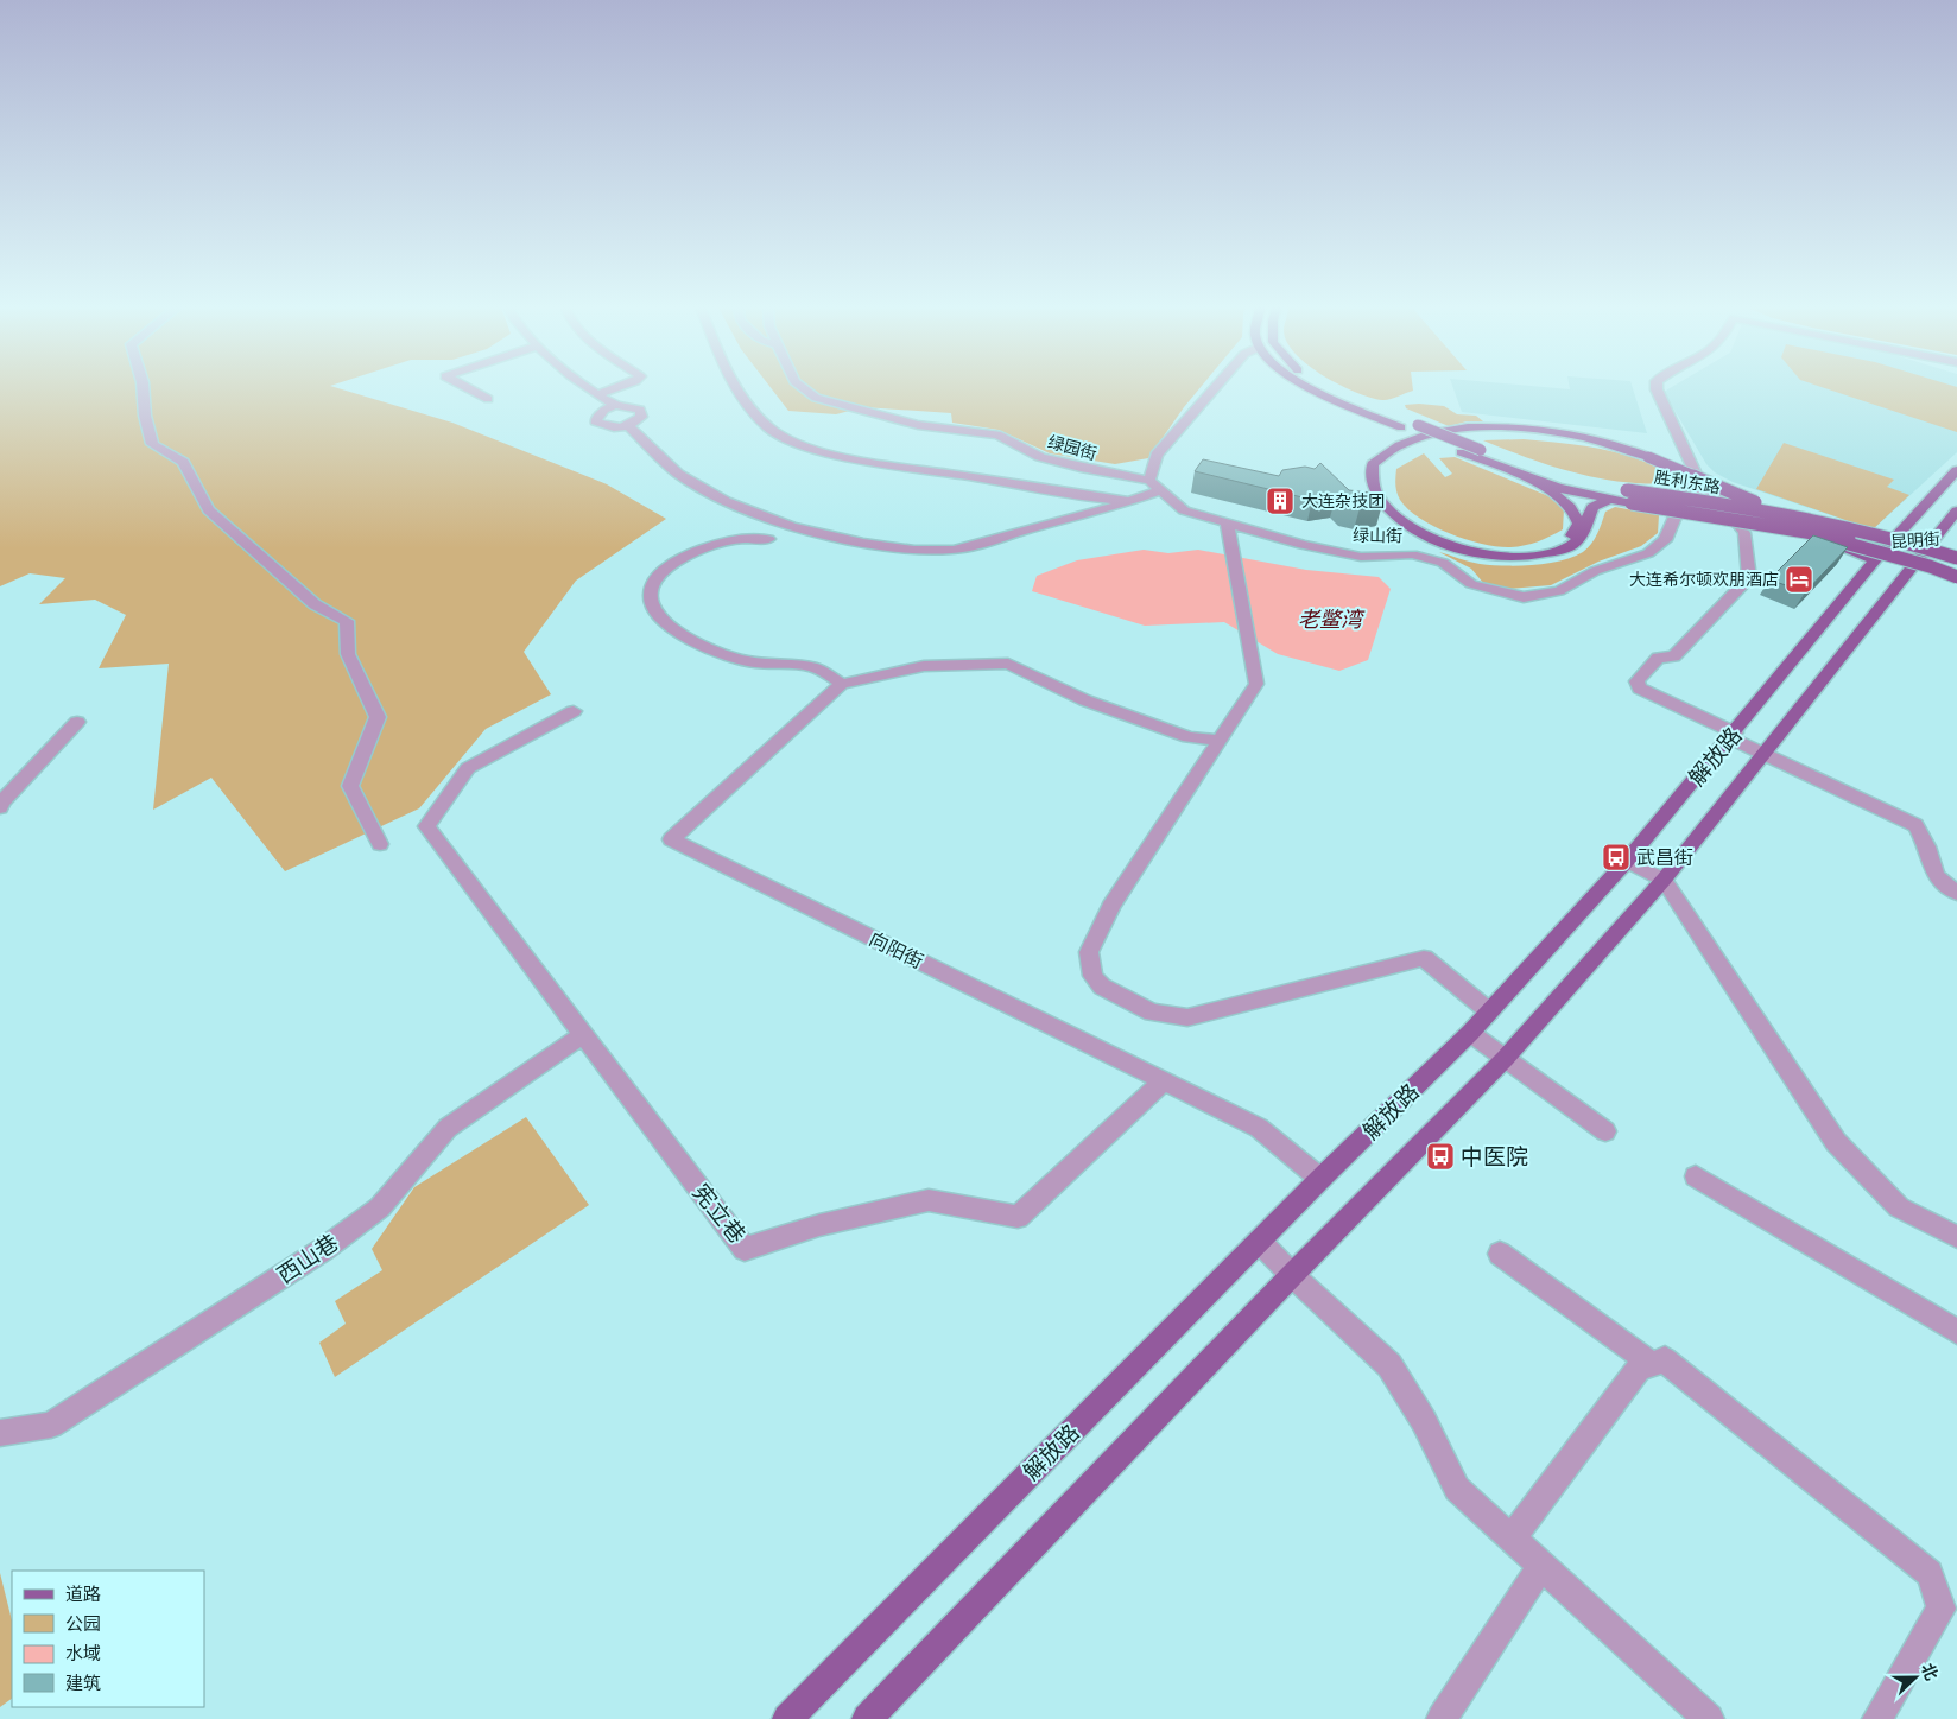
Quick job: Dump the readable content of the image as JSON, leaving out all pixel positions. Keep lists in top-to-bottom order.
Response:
{
  "streets": {
    "main road": ["胜利东路", "解放路"],
    "street": [
      "绿园街",
      "绿山街",
      "昆明街",
      "向阳街",
      "宪立巷",
      "西山巷"
    ]
  },
  "crossings": [
    ["绿园街", "绿山街"],
    ["胜利东路", "昆明街"],
    ["昆明街", "解放路"],
    ["解放路", "向阳街"],
    ["向阳街", "宪立巷"],
    ["宪立巷", "西山巷"]
  ],
  "water": ["老鳖湾"],
  "places": {
    "building": ["大连杂技团"],
    "hotel": ["大连希尔顿欢朋酒店"],
    "bus stop": ["武昌街", "中医院"]
  },
  "legend": [
    "道路",
    "公园",
    "水域",
    "建筑"
  ],
  "north": "right"
}
